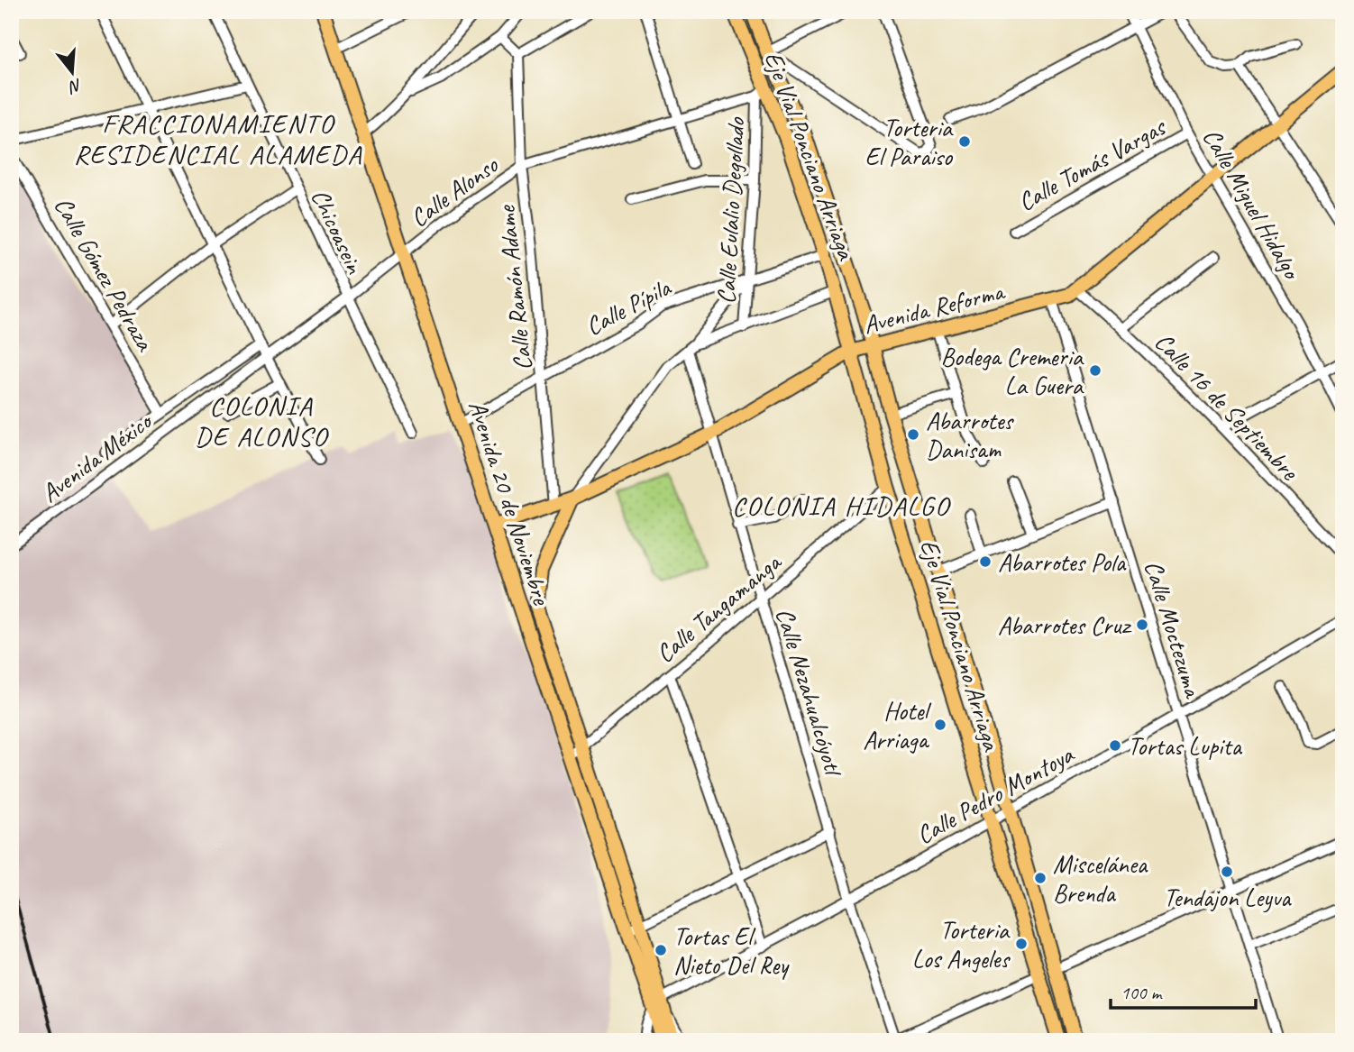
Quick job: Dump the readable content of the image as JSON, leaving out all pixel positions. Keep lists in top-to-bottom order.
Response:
{
  "streets": {
    "main road": ["Eje Vial Ponciano Arriaga", "Avenida Reforma", "Avenida 20 de Noviembre"],
    "street": [
      "Calle Tomás Vargas",
      "Calle Alonso",
      "Calle Miguel Hidalgo",
      "Calle Eulalio Degollado",
      "Chicoasein",
      "Calle Gómez Pedraza",
      "Calle Ramón Adame",
      "Calle Pípila",
      "Calle 16 de Septiembre",
      "Avenida México",
      "Calle Tangamanga",
      "Calle Moctezuma",
      "Calle Nezahualcóyotl",
      "Calle Pedro Montoya"
    ]
  },
  "crossings": [
    ["Eje Vial Ponciano Arriaga", "Calle Alonso"],
    ["Eje Vial Ponciano Arriaga", "Calle Eulalio Degollado"],
    ["Eje Vial Ponciano Arriaga", "Calle Pípila"],
    ["Eje Vial Ponciano Arriaga", "Avenida Reforma"],
    ["Eje Vial Ponciano Arriaga", "Calle Tangamanga"],
    ["Eje Vial Ponciano Arriaga", "Calle Pedro Montoya"],
    ["Calle Tomás Vargas", "Calle Miguel Hidalgo"],
    ["Calle Alonso", "Calle Eulalio Degollado"],
    ["Calle Alonso", "Chicoasein"],
    ["Calle Alonso", "Calle Ramón Adame"],
    ["Calle Alonso", "Avenida México"],
    ["Calle Alonso", "Avenida 20 de Noviembre"],
    ["Calle Miguel Hidalgo", "Avenida Reforma"],
    ["Calle Eulalio Degollado", "Calle Pípila"],
    ["Calle Ramón Adame", "Calle Pípila"],
    ["Calle Ramón Adame", "Avenida Reforma"],
    ["Calle Pípila", "Avenida 20 de Noviembre"],
    ["Avenida Reforma", "Calle 16 de Septiembre"],
    ["Avenida Reforma", "Avenida 20 de Noviembre"],
    ["Avenida Reforma", "Calle Moctezuma"],
    ["Avenida Reforma", "Calle Nezahualcóyotl"],
    ["Avenida 20 de Noviembre", "Calle Tangamanga"],
    ["Avenida 20 de Noviembre", "Calle Pedro Montoya"],
    ["Calle Tangamanga", "Calle Nezahualcóyotl"],
    ["Calle Moctezuma", "Calle Pedro Montoya"],
    ["Calle Nezahualcóyotl", "Calle Pedro Montoya"]
  ],
  "districts": ["FRACCIONAMIENTO RESIDENCIAL ALAMEDA", "COLONIA DE ALONSO", "COLONIA HIDALGO"],
  "places": [
    "Torteria El Paraiso",
    "Bodega Cremeria La Guera",
    "Abarrotes Danisam",
    "Abarrotes Pola",
    "Abarrotes Cruz",
    "Hotel Arriaga",
    "Tortas Lupita",
    "Tendajon Leyva",
    "Miscelánea Brenda",
    "Torteria Los Angeles",
    "Tortas El Nieto Del Rey"
  ],
  "scale_bar": "100 m",
  "north": "bottom"
}
